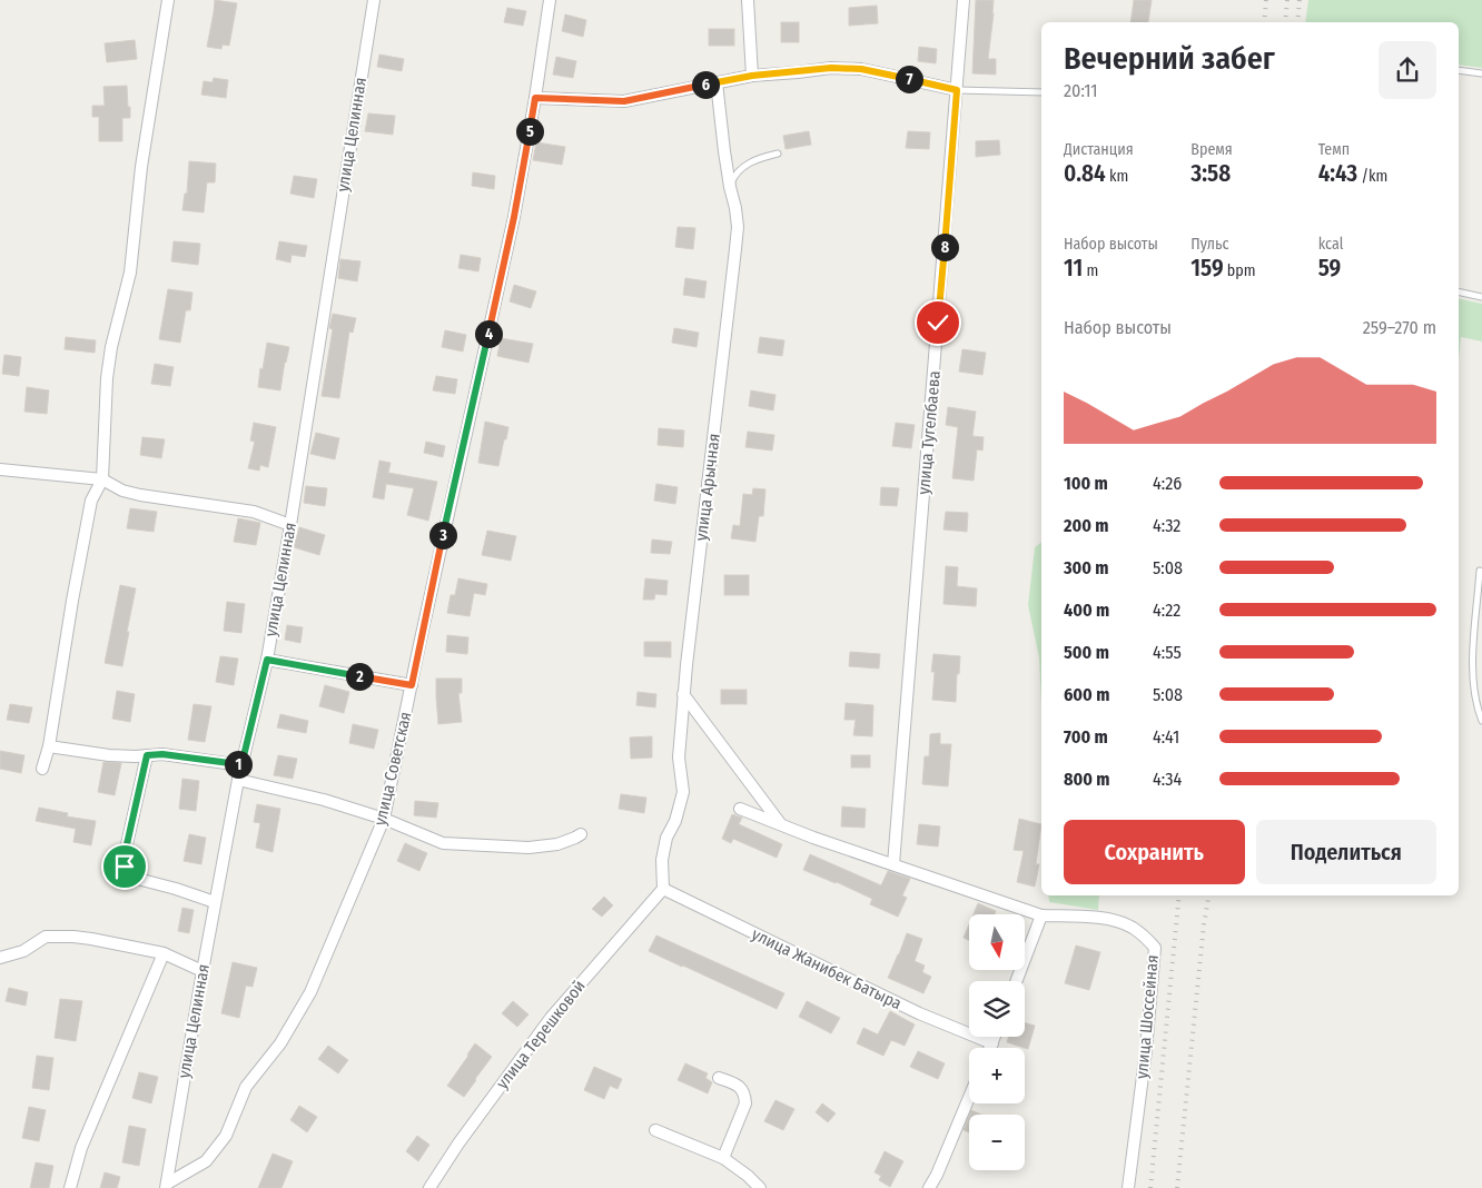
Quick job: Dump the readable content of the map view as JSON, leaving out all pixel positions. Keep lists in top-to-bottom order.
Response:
{
  "streets": {
    "street": [
      "улица Целинная",
      "улица Тугелбаева",
      "улица Арычная",
      "улица Советская",
      "улица Жанибек Батыра",
      "улица Шоссейная",
      "улица Терешковой"
    ]
  },
  "crossings": [
    ["улица Целинная", "улица Советская"],
    ["улица Арычная", "улица Жанибек Батыра"],
    ["улица Арычная", "улица Терешковой"],
    ["улица Жанибек Батыра", "улица Терешковой"]
  ],
  "north": "bottom",
  "page": {
    "heading": ["Вечерний забег", "20:11"],
    "pins": [
      "7",
      "6",
      "5",
      "8",
      "4",
      "3",
      "2",
      "1"
    ],
    "stats": [
      ["Дистанция", "0.84 km"],
      ["Время", "3:58"],
      ["Темп", "4:43 /km"],
      ["Набор высоты", "11 m"],
      ["Пульс", "159 bpm"],
      ["kcal", "59"]
    ],
    "chart": ["Набор высоты", "259–270 m"],
    "list": [
      {
        "name": "100 m",
        "note": "4:26"
      },
      {
        "name": "200 m",
        "note": "4:32"
      },
      {
        "name": "300 m",
        "note": "5:08"
      },
      {
        "name": "400 m",
        "note": "4:22"
      },
      {
        "name": "500 m",
        "note": "4:55"
      },
      {
        "name": "600 m",
        "note": "5:08"
      },
      {
        "name": "700 m",
        "note": "4:41"
      },
      {
        "name": "800 m",
        "note": "4:34"
      }
    ],
    "buttons": ["Сохранить", "Поделиться"],
    "map_buttons": ["+", "−"]
  }
}
